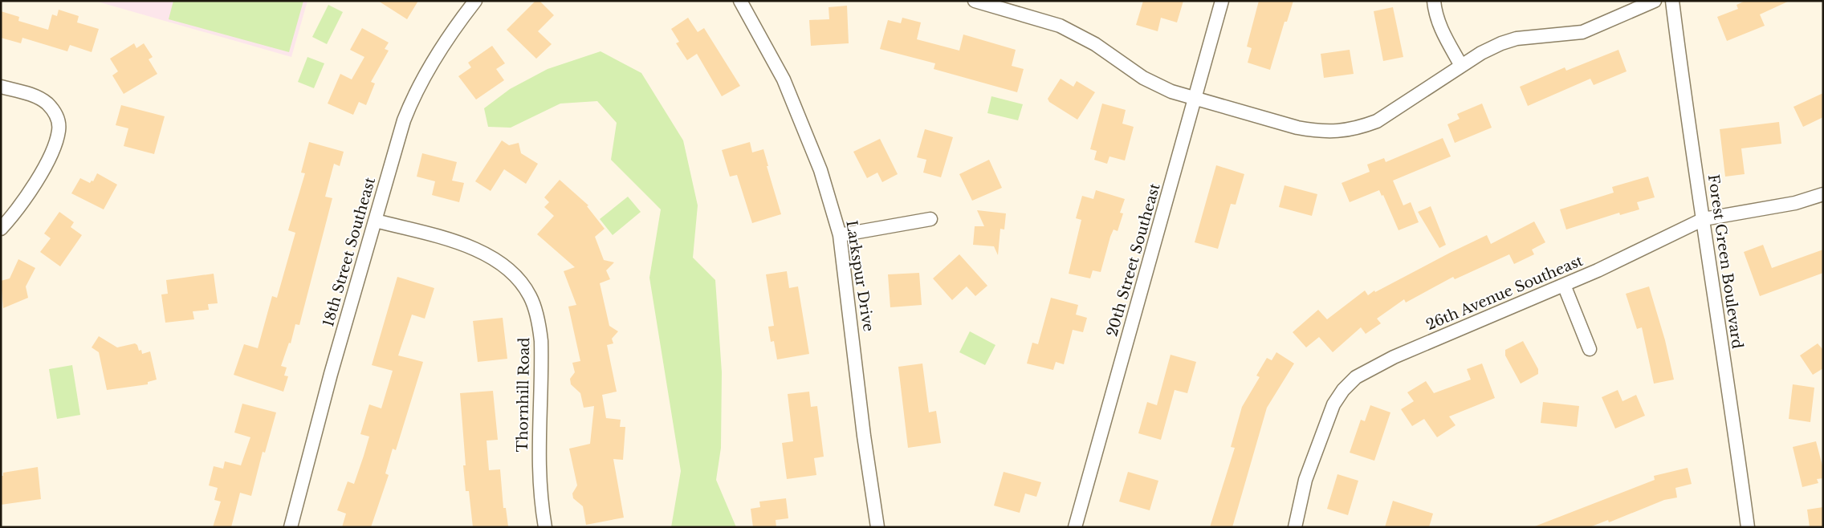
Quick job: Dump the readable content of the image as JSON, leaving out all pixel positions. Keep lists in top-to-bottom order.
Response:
{
  "streets": {
    "street": [
      "18th Street Southeast",
      "20th Street Southeast",
      "Forest Green Boulevard",
      "Larkspur Drive",
      "26th Avenue Southeast",
      "Thornhill Road"
    ]
  },
  "crossings": [
    ["18th Street Southeast", "Thornhill Road"],
    ["Forest Green Boulevard", "26th Avenue Southeast"]
  ]
}
